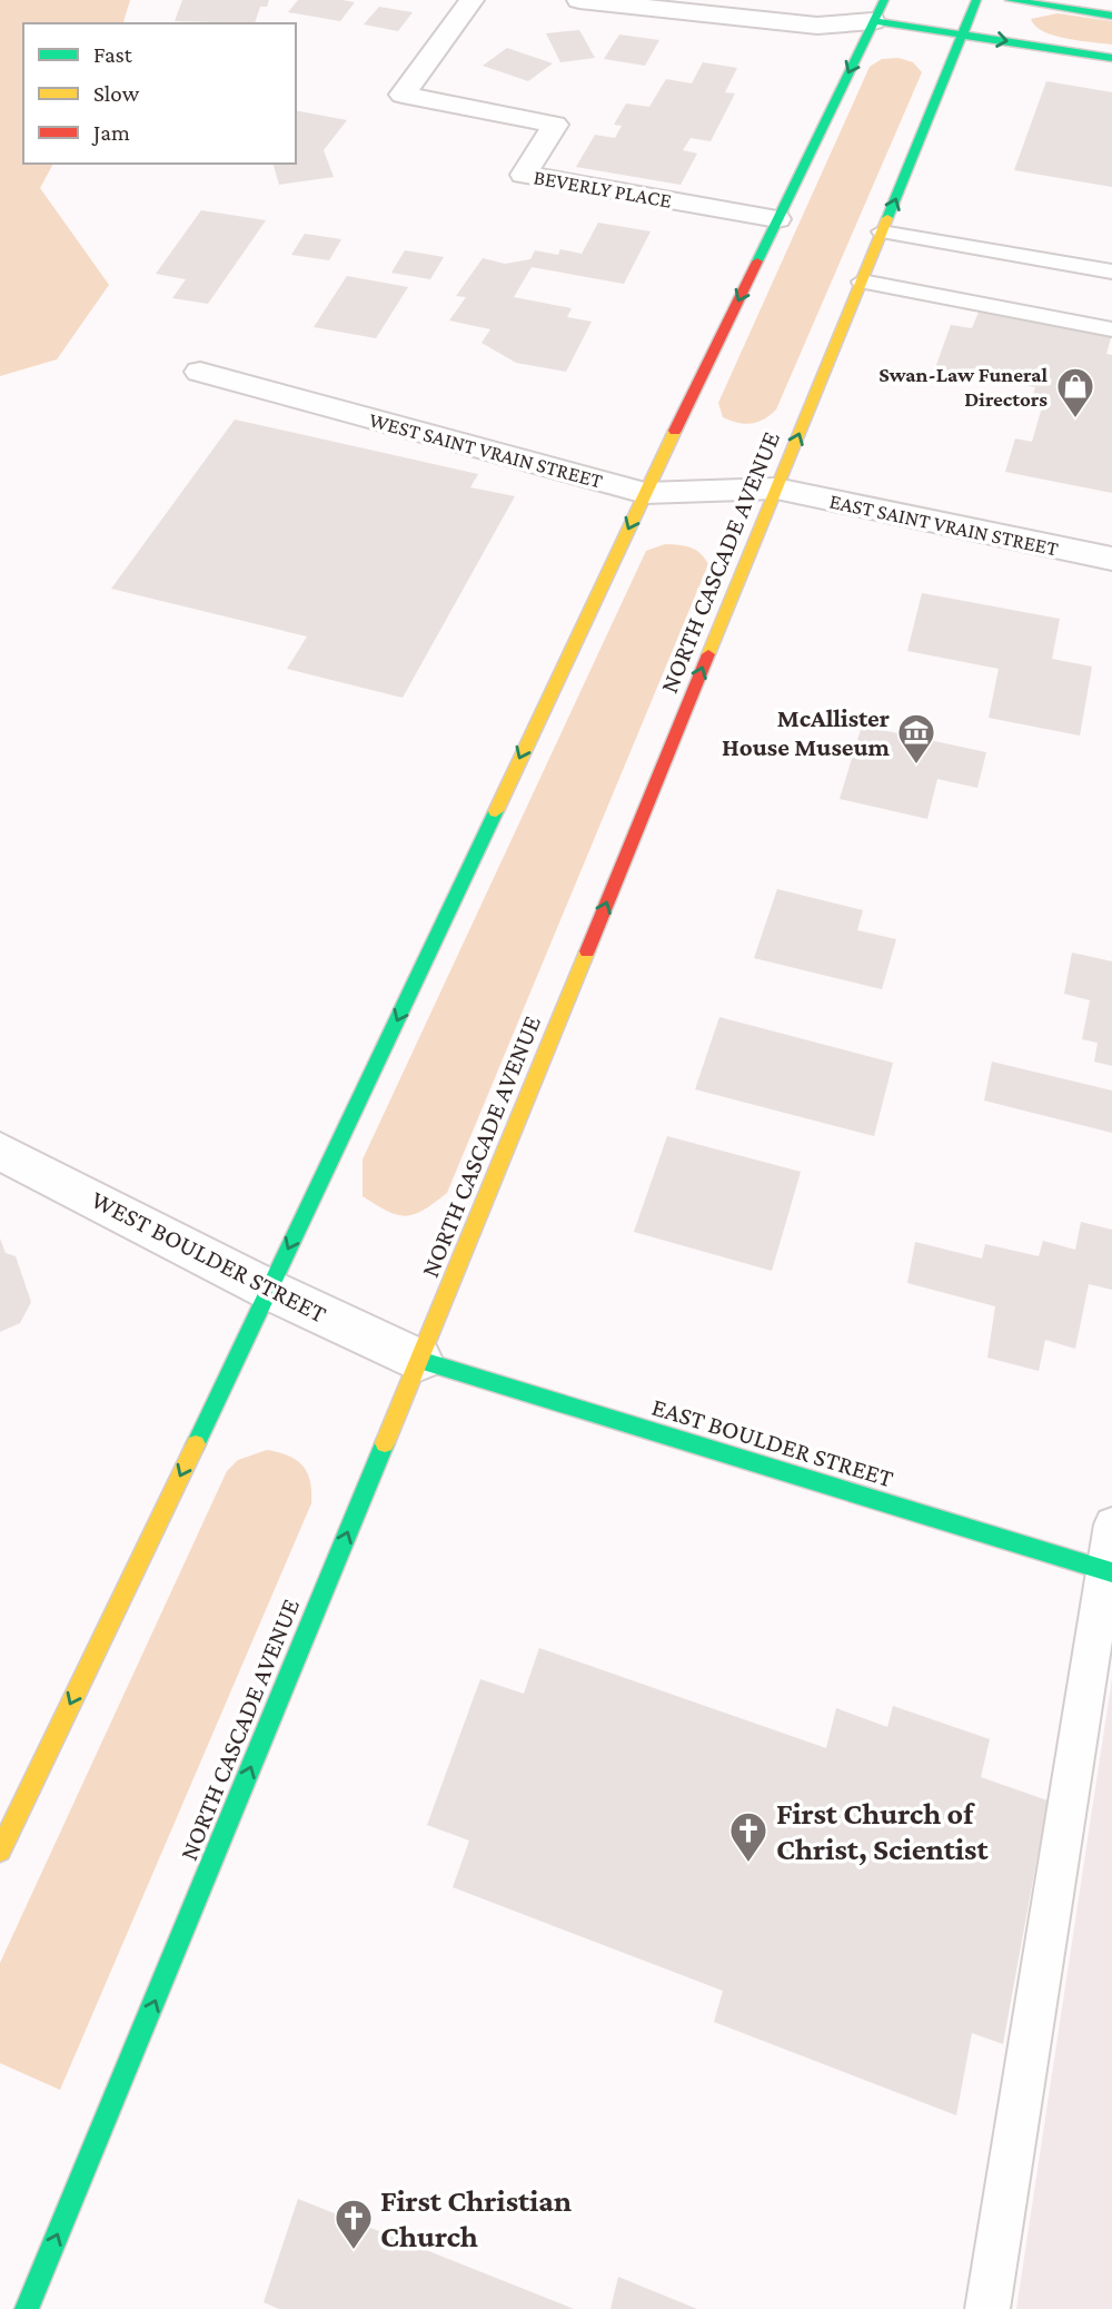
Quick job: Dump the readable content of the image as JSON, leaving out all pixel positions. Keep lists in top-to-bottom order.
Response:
{
  "streets": {
    "main road": ["NORTH CASCADE AVENUE", "EAST BOULDER STREET"],
    "street": [
      "BEVERLY PLACE",
      "WEST SAINT VRAIN STREET",
      "EAST SAINT VRAIN STREET",
      "WEST BOULDER STREET"
    ]
  },
  "crossings": [
    ["WEST SAINT VRAIN STREET", "EAST SAINT VRAIN STREET"],
    ["WEST SAINT VRAIN STREET", "NORTH CASCADE AVENUE"],
    ["EAST SAINT VRAIN STREET", "NORTH CASCADE AVENUE"],
    ["NORTH CASCADE AVENUE", "WEST BOULDER STREET"],
    ["NORTH CASCADE AVENUE", "EAST BOULDER STREET"],
    ["WEST BOULDER STREET", "EAST BOULDER STREET"]
  ],
  "places": {
    "shop": ["Swan-Law Funeral Directors"],
    "museum": ["McAllister House Museum"],
    "church": ["First Church of Christ, Scientist", "First Christian Church"]
  },
  "legend": ["Fast", "Slow", "Jam"]
}
